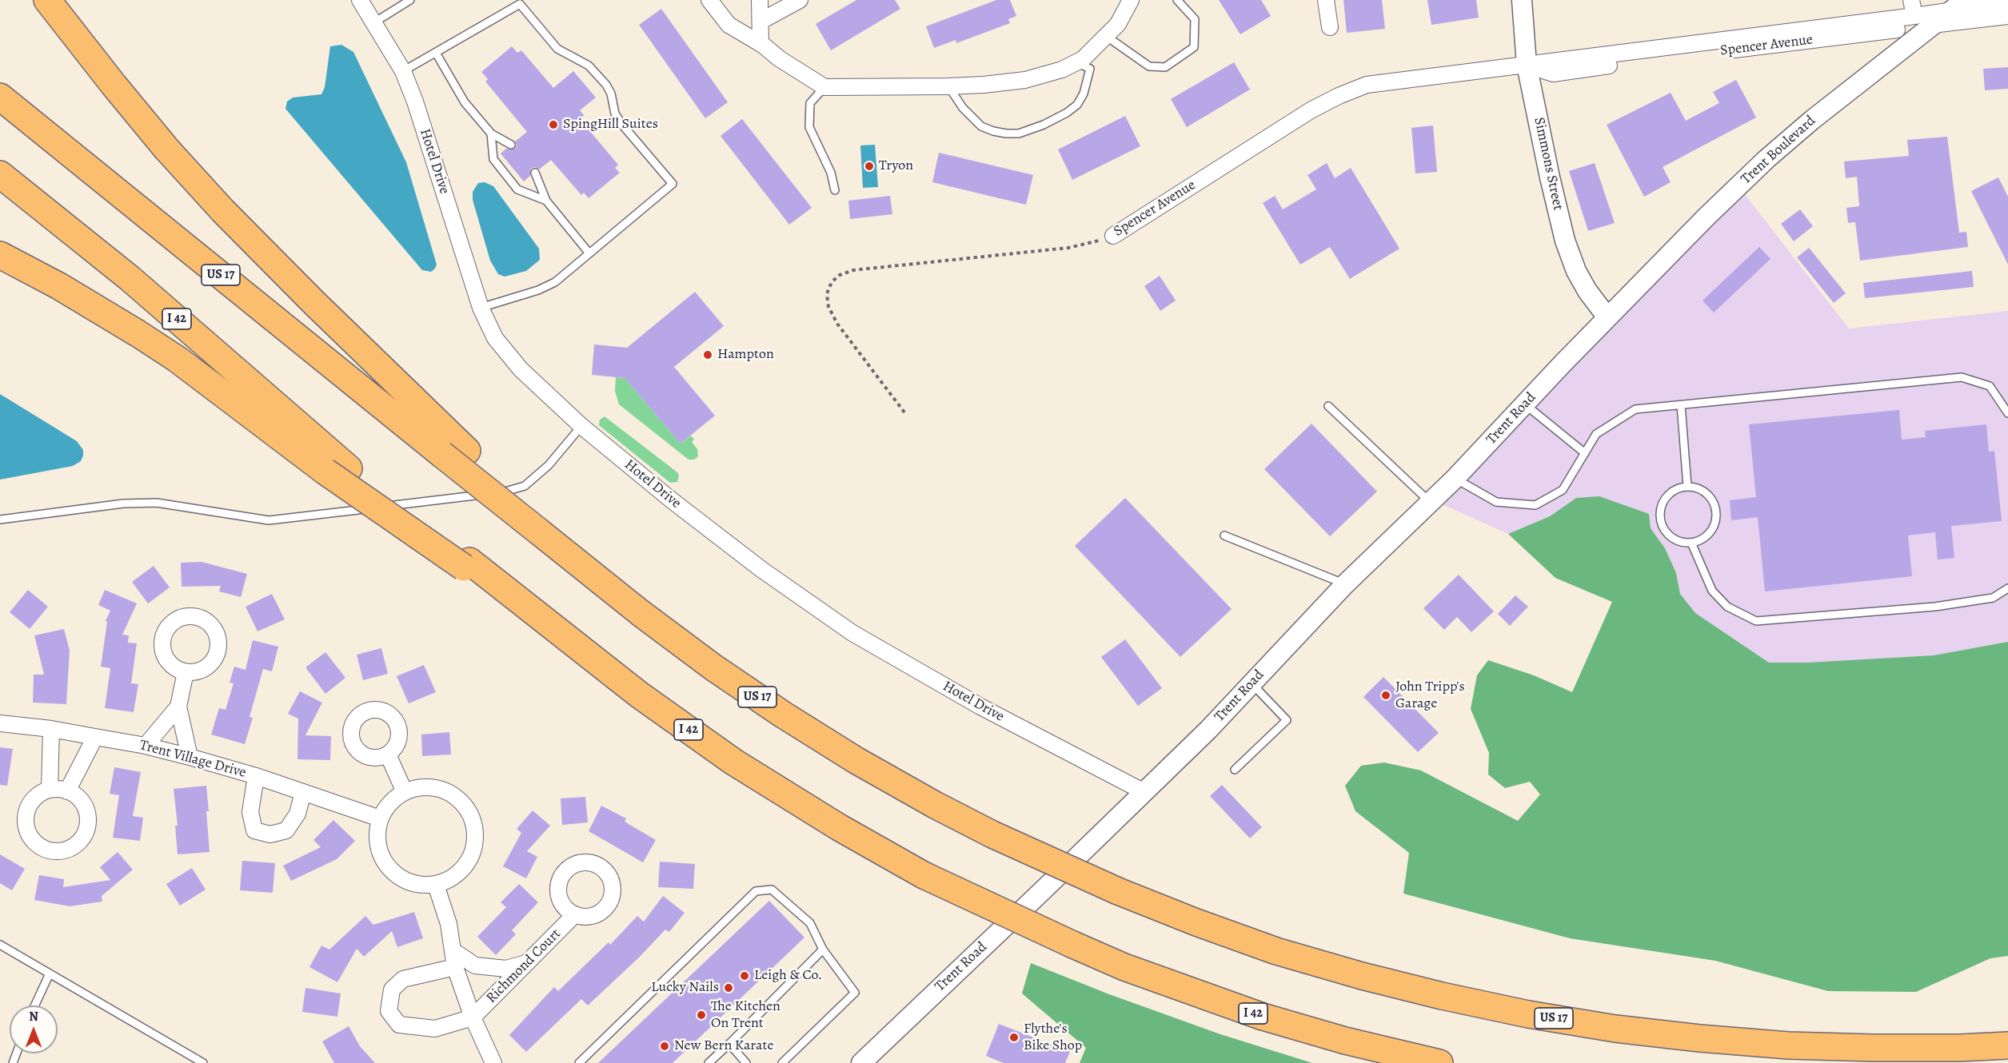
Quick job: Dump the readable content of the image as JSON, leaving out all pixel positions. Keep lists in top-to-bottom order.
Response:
{
  "streets": {
    "highway": ["US 17", "I 42"],
    "street": [
      "Spencer Avenue",
      "Trent Boulevard",
      "Hotel Drive",
      "Simmons Street",
      "Trent Road",
      "Trent Village Drive",
      "Richmond Court"
    ]
  },
  "crossings": [
    ["Spencer Avenue", "Trent Boulevard"],
    ["Spencer Avenue", "Simmons Street"],
    ["Trent Boulevard", "Simmons Street"],
    ["Trent Boulevard", "Trent Road"],
    ["Hotel Drive", "Trent Road"],
    ["Simmons Street", "Trent Road"]
  ],
  "places": [
    "SpingHill Suites",
    "Tryon",
    "Hampton",
    "John Tripp's Garage",
    "Leigh & Co.",
    "Lucky Nails",
    "The Kitchen On Trent",
    "Flythe's Bike Shop",
    "New Bern Karate"
  ],
  "north": "top"
}
